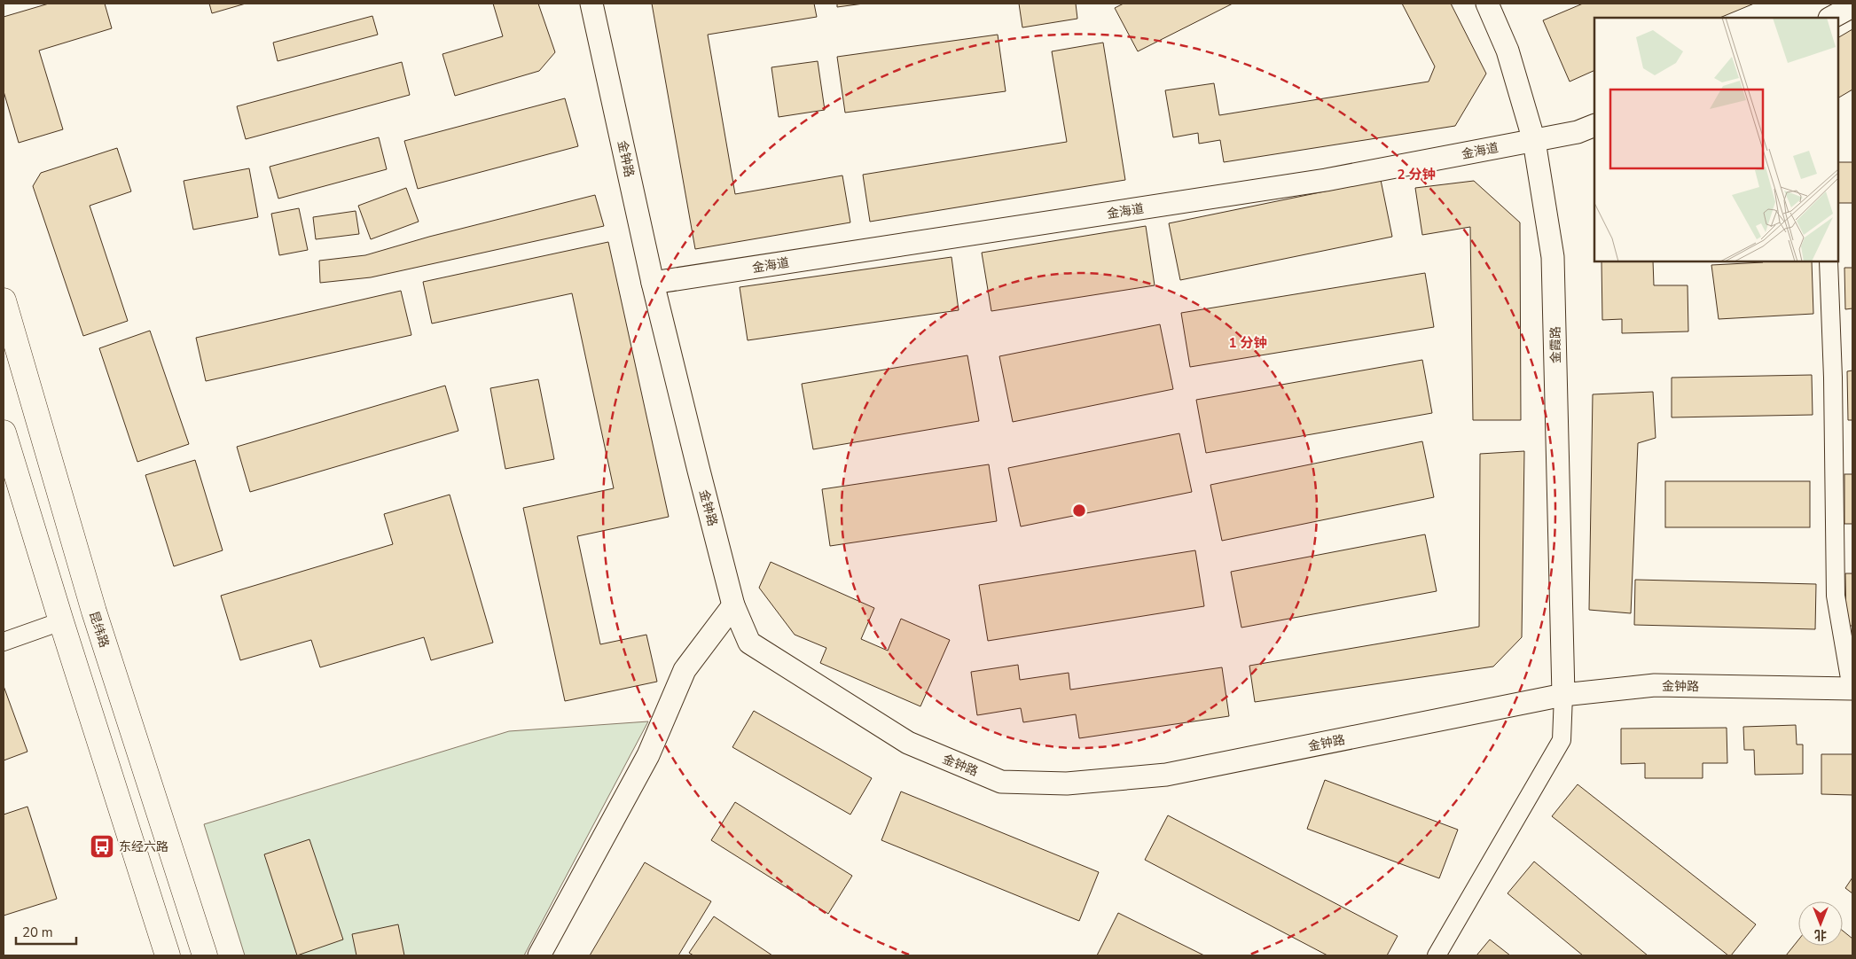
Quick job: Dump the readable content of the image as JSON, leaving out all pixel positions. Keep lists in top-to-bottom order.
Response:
{
  "streets": {
    "main road": ["昆纬路"],
    "street": ["金海道", "金钟路", "金霞路"]
  },
  "crossings": [
    ["金海道", "金钟路"],
    ["金海道", "金霞路"],
    ["金钟路", "金霞路"]
  ],
  "places": {
    "bus stop": ["东经六路"]
  },
  "scale_bar": "20 m",
  "north": "bottom",
  "rings": ["2 分钟", "1 分钟"]
}
